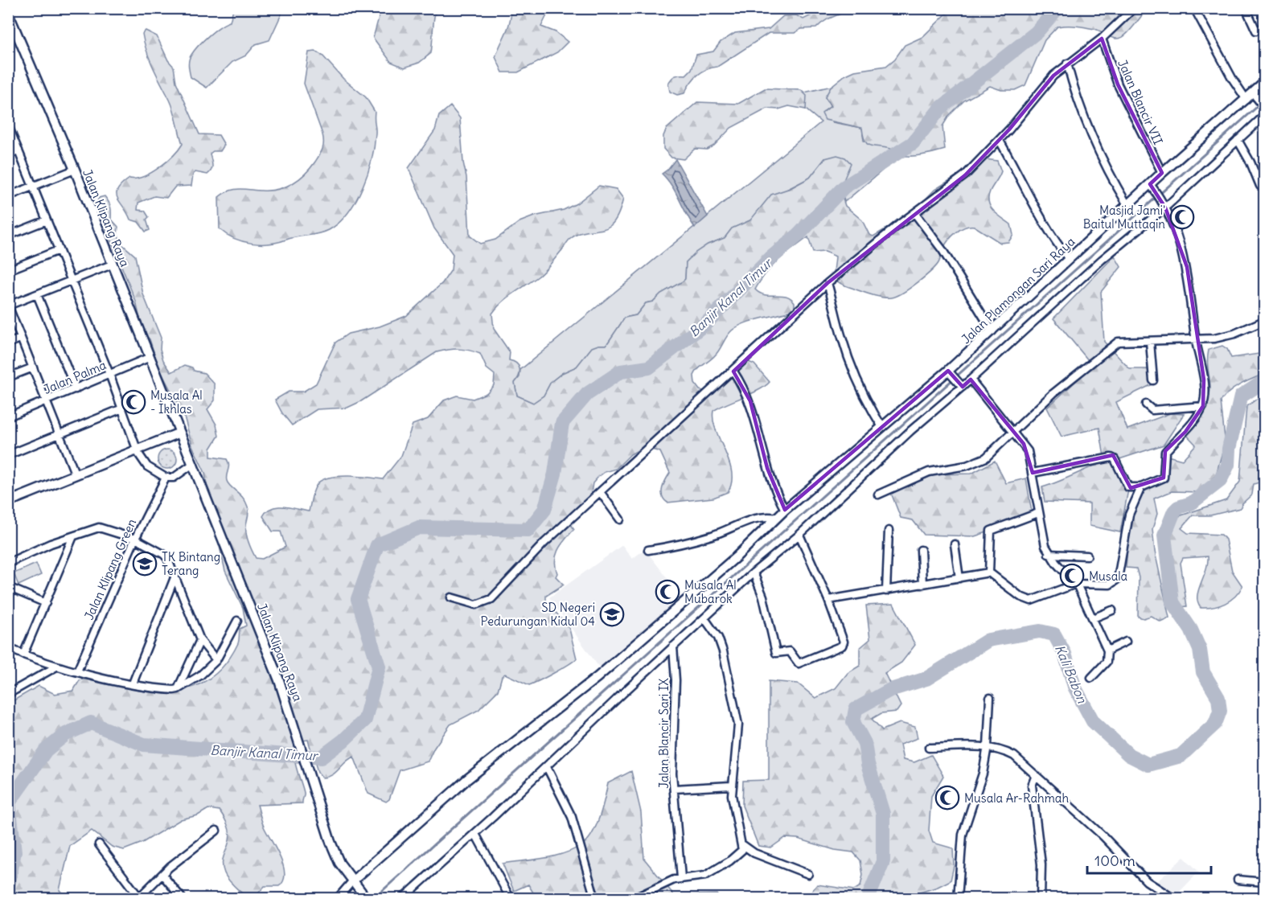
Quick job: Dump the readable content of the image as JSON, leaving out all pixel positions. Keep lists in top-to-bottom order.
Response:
{
  "streets": {
    "street": [
      "Jalan Blancir VII",
      "Jalan Klipang Raya",
      "Jalan Plamongan Sari Raya",
      "Jalan Palma",
      "Jalan Klipang Green",
      "Jalan Blancir Sari IX"
    ]
  },
  "crossings": [
    ["Jalan Blancir VII", "Jalan Plamongan Sari Raya"],
    ["Jalan Klipang Raya", "Jalan Plamongan Sari Raya"],
    ["Jalan Klipang Raya", "Jalan Palma"]
  ],
  "water": ["Banjir Kanal Timur", "Kali Babon"],
  "places": {
    "mosque": [
      "Masjid Jami' Baitul Muttaqin",
      "Musala Al - Ikhlas",
      "Musala",
      "Musala Al Mubarok",
      "Musala Ar-Rahmah"
    ],
    "school or university": ["TK Bintang Terang", "SD Negeri Pedurungan Kidul 04"]
  },
  "scale_bar": "100 m"
}
